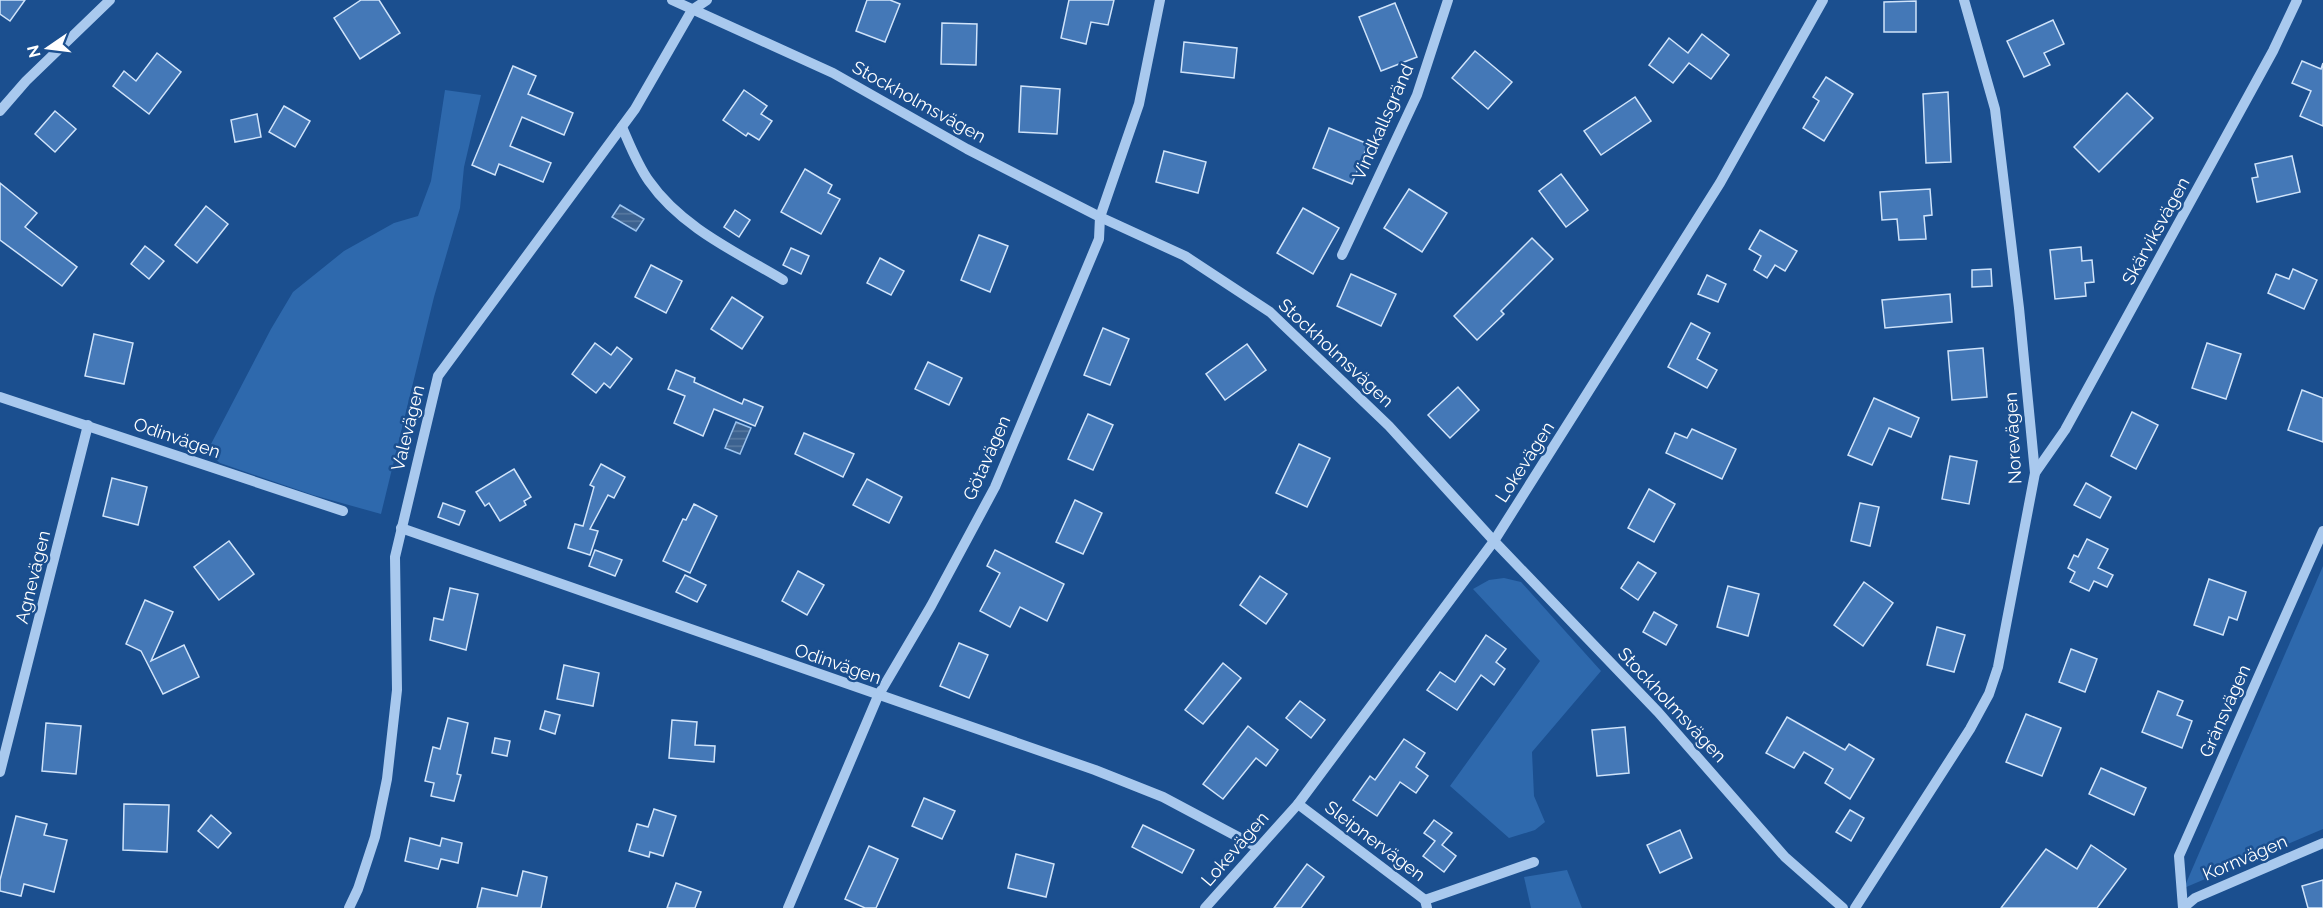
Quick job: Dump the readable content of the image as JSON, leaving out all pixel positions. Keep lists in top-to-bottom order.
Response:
{
  "streets": {
    "street": [
      "Stockholmsvägen",
      "Vindkallsgränd",
      "Skärviksvägen",
      "Valevägen",
      "Odinvägen",
      "Norevägen",
      "Götavägen",
      "Lokevägen",
      "Agnevägen",
      "Gränsvägen",
      "Sleipnervägen",
      "Kornvägen"
    ]
  },
  "crossings": [
    ["Stockholmsvägen", "Valevägen"],
    ["Stockholmsvägen", "Götavägen"],
    ["Stockholmsvägen", "Lokevägen"],
    ["Skärviksvägen", "Norevägen"],
    ["Valevägen", "Odinvägen"],
    ["Odinvägen", "Götavägen"],
    ["Odinvägen", "Lokevägen"],
    ["Odinvägen", "Agnevägen"],
    ["Lokevägen", "Sleipnervägen"],
    ["Gränsvägen", "Kornvägen"]
  ],
  "north": "left"
}
